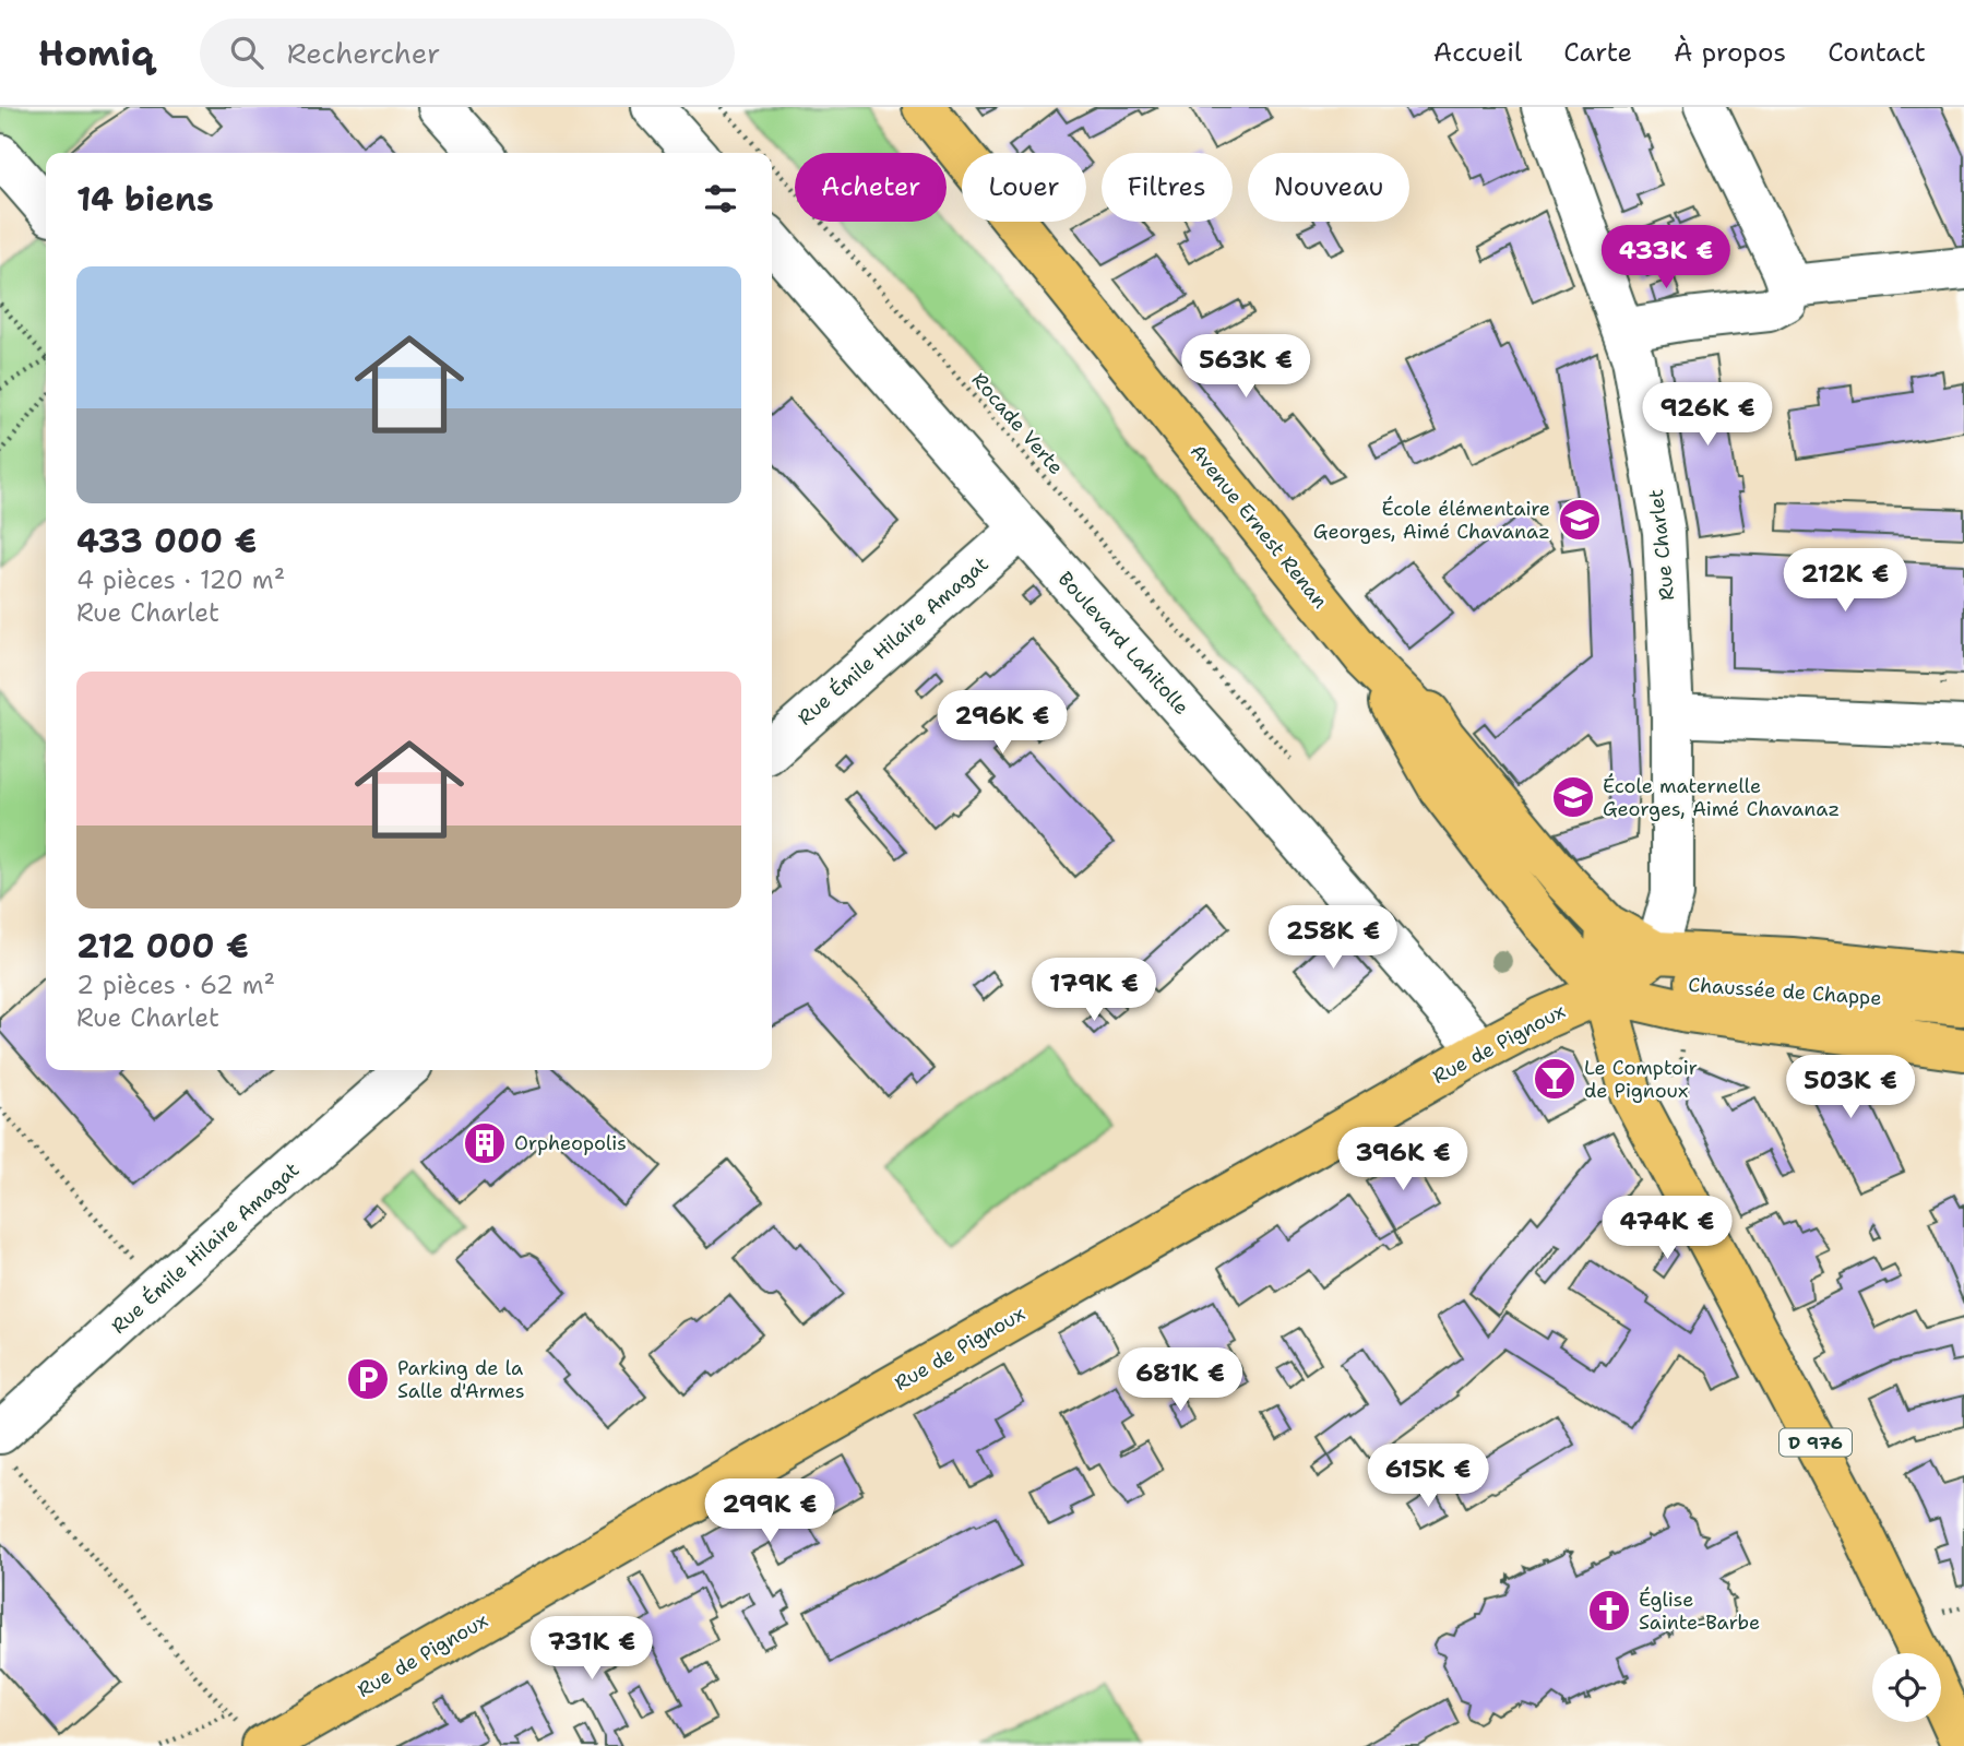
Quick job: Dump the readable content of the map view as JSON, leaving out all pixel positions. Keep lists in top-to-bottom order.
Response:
{
  "streets": {
    "main road": [
      "Avenue Ernest Renan",
      "Chaussée de Chappe",
      "Rue de Pignoux",
      "D 976"
    ],
    "street": ["Rue Charlet", "Rue Émile Hilaire Amagat", "Boulevard Lahitolle"],
    "path": ["Rocade Verte"]
  },
  "crossings": [
    ["Avenue Ernest Renan", "Chaussée de Chappe"],
    ["Avenue Ernest Renan", "Rue de Pignoux"],
    ["Avenue Ernest Renan", "D 976"],
    ["Rue Charlet", "Chaussée de Chappe"],
    ["Rue Charlet", "Rue de Pignoux"],
    ["Rue Émile Hilaire Amagat", "Boulevard Lahitolle"],
    ["Boulevard Lahitolle", "Rue de Pignoux"],
    ["Chaussée de Chappe", "Rue de Pignoux"],
    ["Chaussée de Chappe", "D 976"],
    ["Rue de Pignoux", "D 976"]
  ],
  "places": {
    "school or university": ["École élémentaire Georges, Aimé Chavanaz", "École maternelle Georges, Aimé Chavanaz"],
    "bar": ["Le Comptoir de Pignoux"],
    "building": ["Orpheopolis"],
    "parking": ["Parking de la Salle d'Armes"],
    "church": ["Église Sainte-Barbe"]
  },
  "page": {
    "header": "Homiq",
    "search": "Rechercher",
    "nav": [
      "Accueil",
      "Carte",
      "À propos",
      "Contact"
    ],
    "chip": [
      "Acheter",
      "Louer",
      "Filtres",
      "Nouveau"
    ],
    "heading": "14 biens",
    "price": [
      "433K €",
      "563K €",
      "926K €",
      "212K €",
      "296K €",
      "258K €",
      "179K €",
      "503K €",
      "396K €",
      "474K €",
      "681K €",
      "615K €",
      "299K €",
      "731K €"
    ],
    "list": [
      {
        "name": "433 000 €",
        "note": "4 pièces · 120 m² · Rue Charlet"
      },
      {
        "name": "212 000 €",
        "note": "2 pièces · 62 m² · Rue Charlet"
      }
    ]
  }
}
